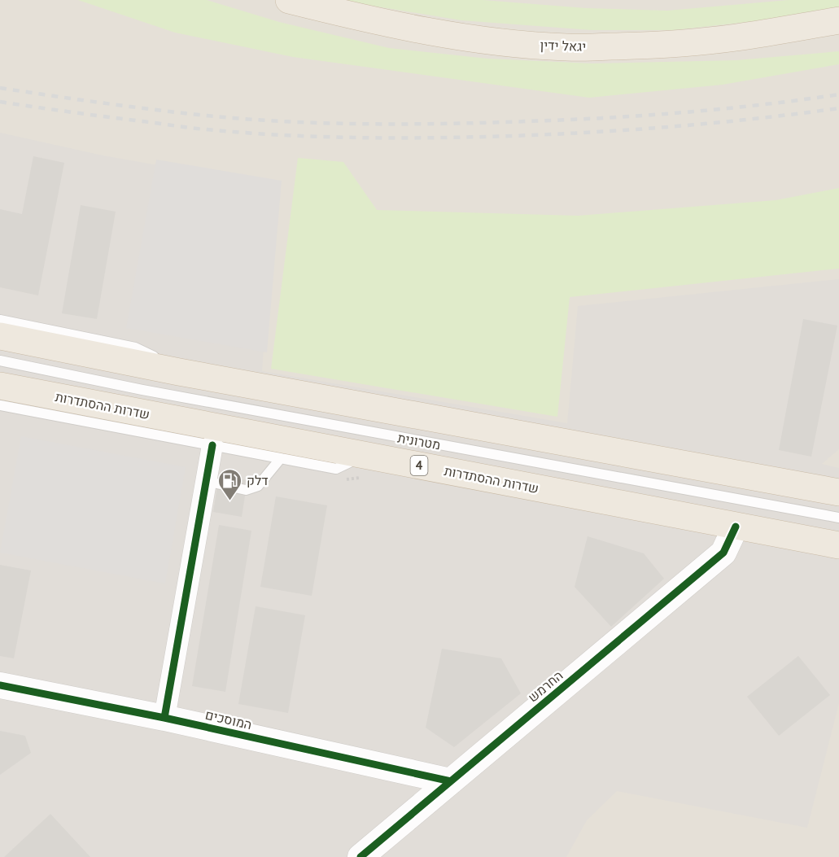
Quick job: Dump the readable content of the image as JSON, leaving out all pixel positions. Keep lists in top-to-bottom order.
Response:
{
  "streets": {
    "highway": ["יגאל ידין", "שדרות ההסתדרות", "4"],
    "street": ["החרמש", "המוסכים"],
    "lane": ["מטרונית"]
  },
  "crossings": [
    ["שדרות ההסתדרות", "החרמש"],
    ["החרמש", "המוסכים"]
  ],
  "places": {
    "fuel station": ["דלק"]
  }
}
